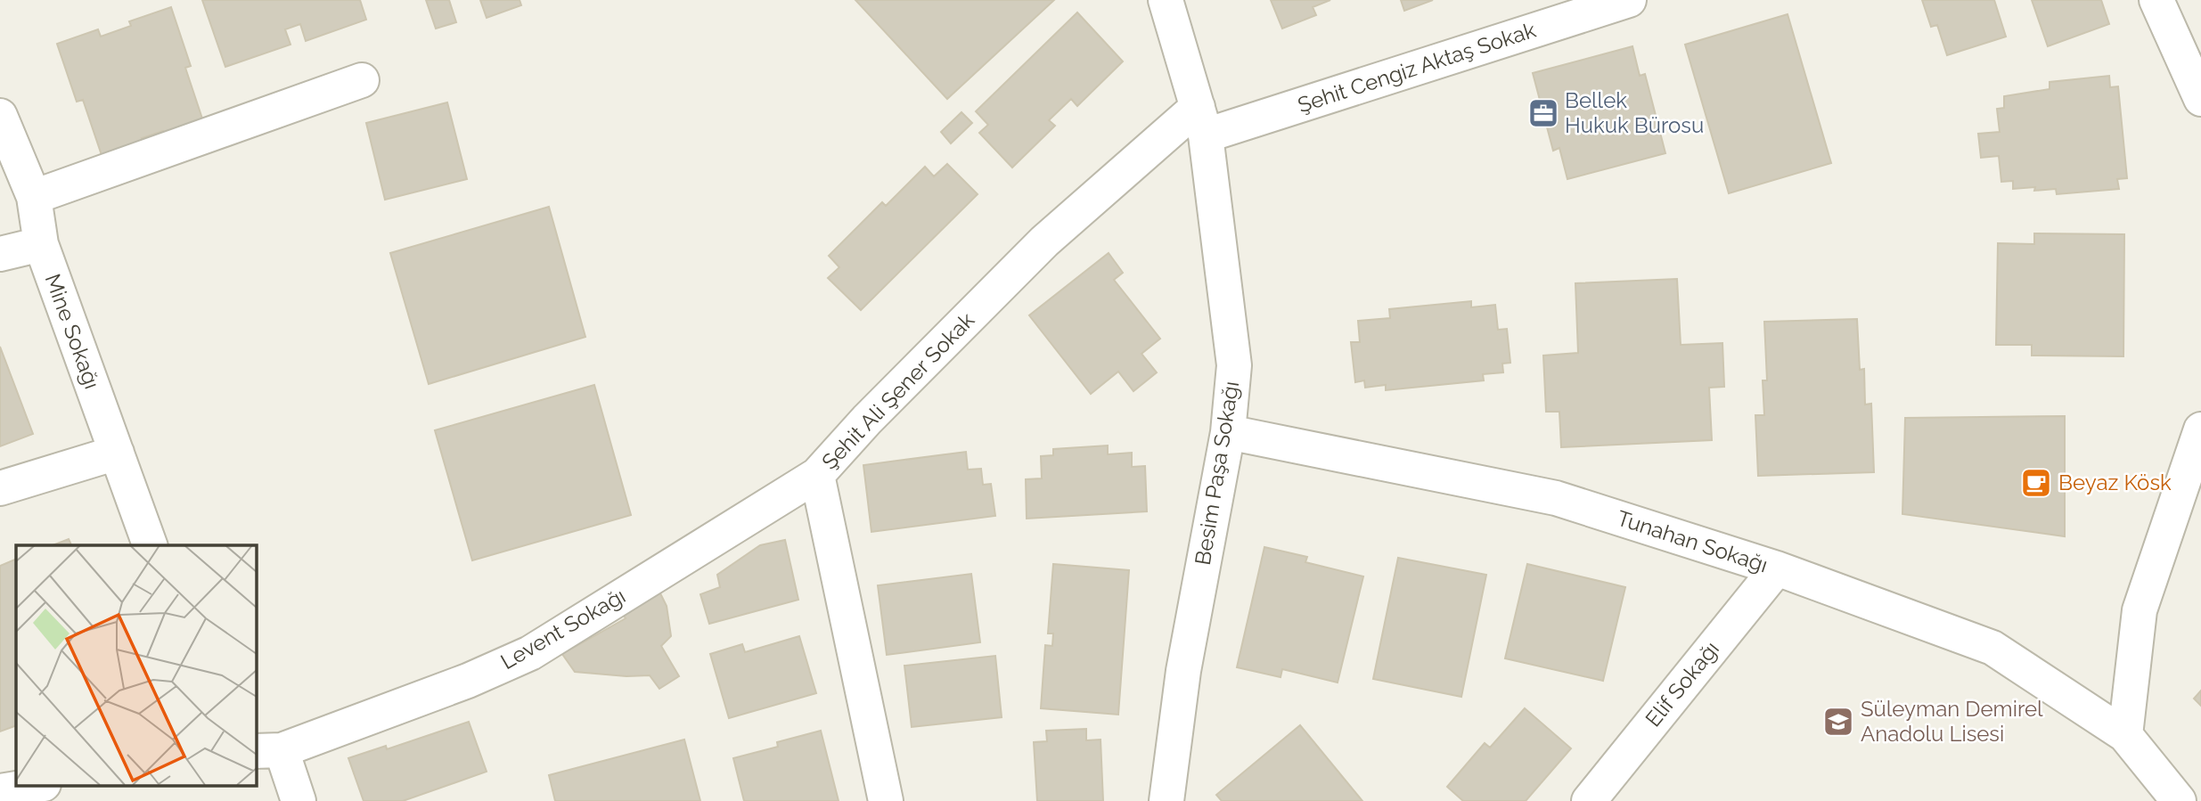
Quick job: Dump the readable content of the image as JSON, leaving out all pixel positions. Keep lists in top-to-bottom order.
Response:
{
  "streets": {
    "street": [
      "Şehit Cengiz Aktaş Sokak",
      "Mine Sokağı",
      "Şehit Ali Şener Sokak",
      "Besim Paşa Sokağı",
      "Tunahan Sokağı",
      "Levent Sokağı",
      "Elif Sokağı"
    ]
  },
  "crossings": [
    ["Şehit Cengiz Aktaş Sokak", "Şehit Ali Şener Sokak"],
    ["Şehit Cengiz Aktaş Sokak", "Besim Paşa Sokağı"],
    ["Şehit Ali Şener Sokak", "Besim Paşa Sokağı"],
    ["Şehit Ali Şener Sokak", "Levent Sokağı"],
    ["Besim Paşa Sokağı", "Tunahan Sokağı"],
    ["Tunahan Sokağı", "Elif Sokağı"]
  ],
  "places": {
    "office": ["Bellek Hukuk Bürosu"],
    "cafe": ["Beyaz Kösk"],
    "school or university": ["Süleyman Demirel Anadolu Lisesi"]
  }
}
